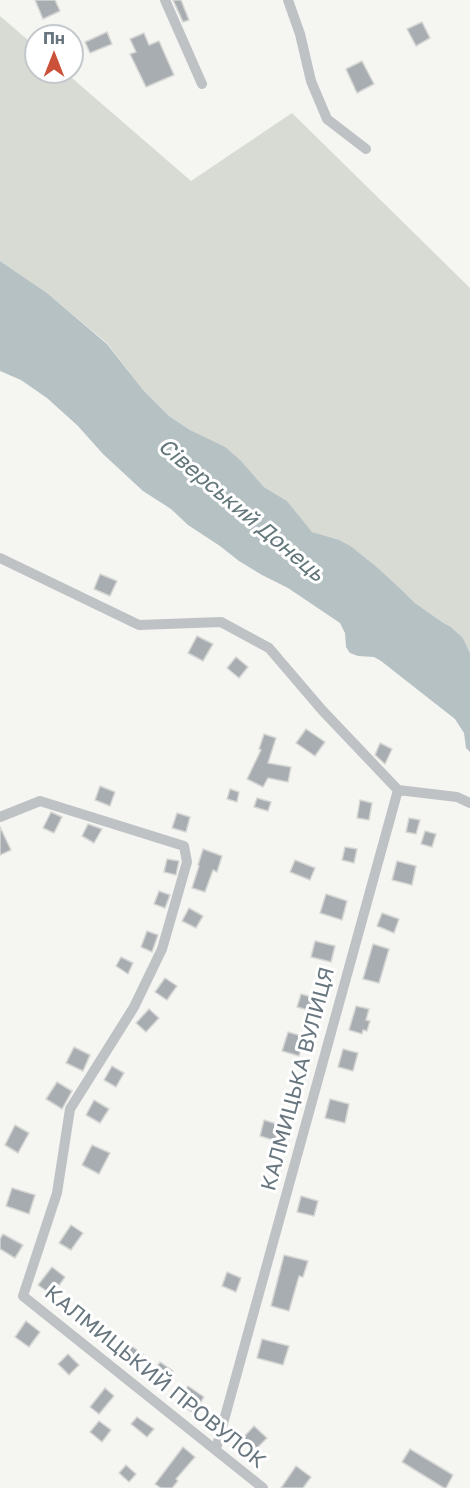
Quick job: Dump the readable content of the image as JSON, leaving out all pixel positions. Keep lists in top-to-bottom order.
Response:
{
  "streets": {
    "street": ["КАЛМИЦЬКА ВУЛИЦЯ", "КАЛМИЦЬКИЙ ПРОВУЛОК"]
  },
  "crossings": [
    ["КАЛМИЦЬКА ВУЛИЦЯ", "КАЛМИЦЬКИЙ ПРОВУЛОК"]
  ],
  "water": ["Сіверський Донець"],
  "north": "top"
}
